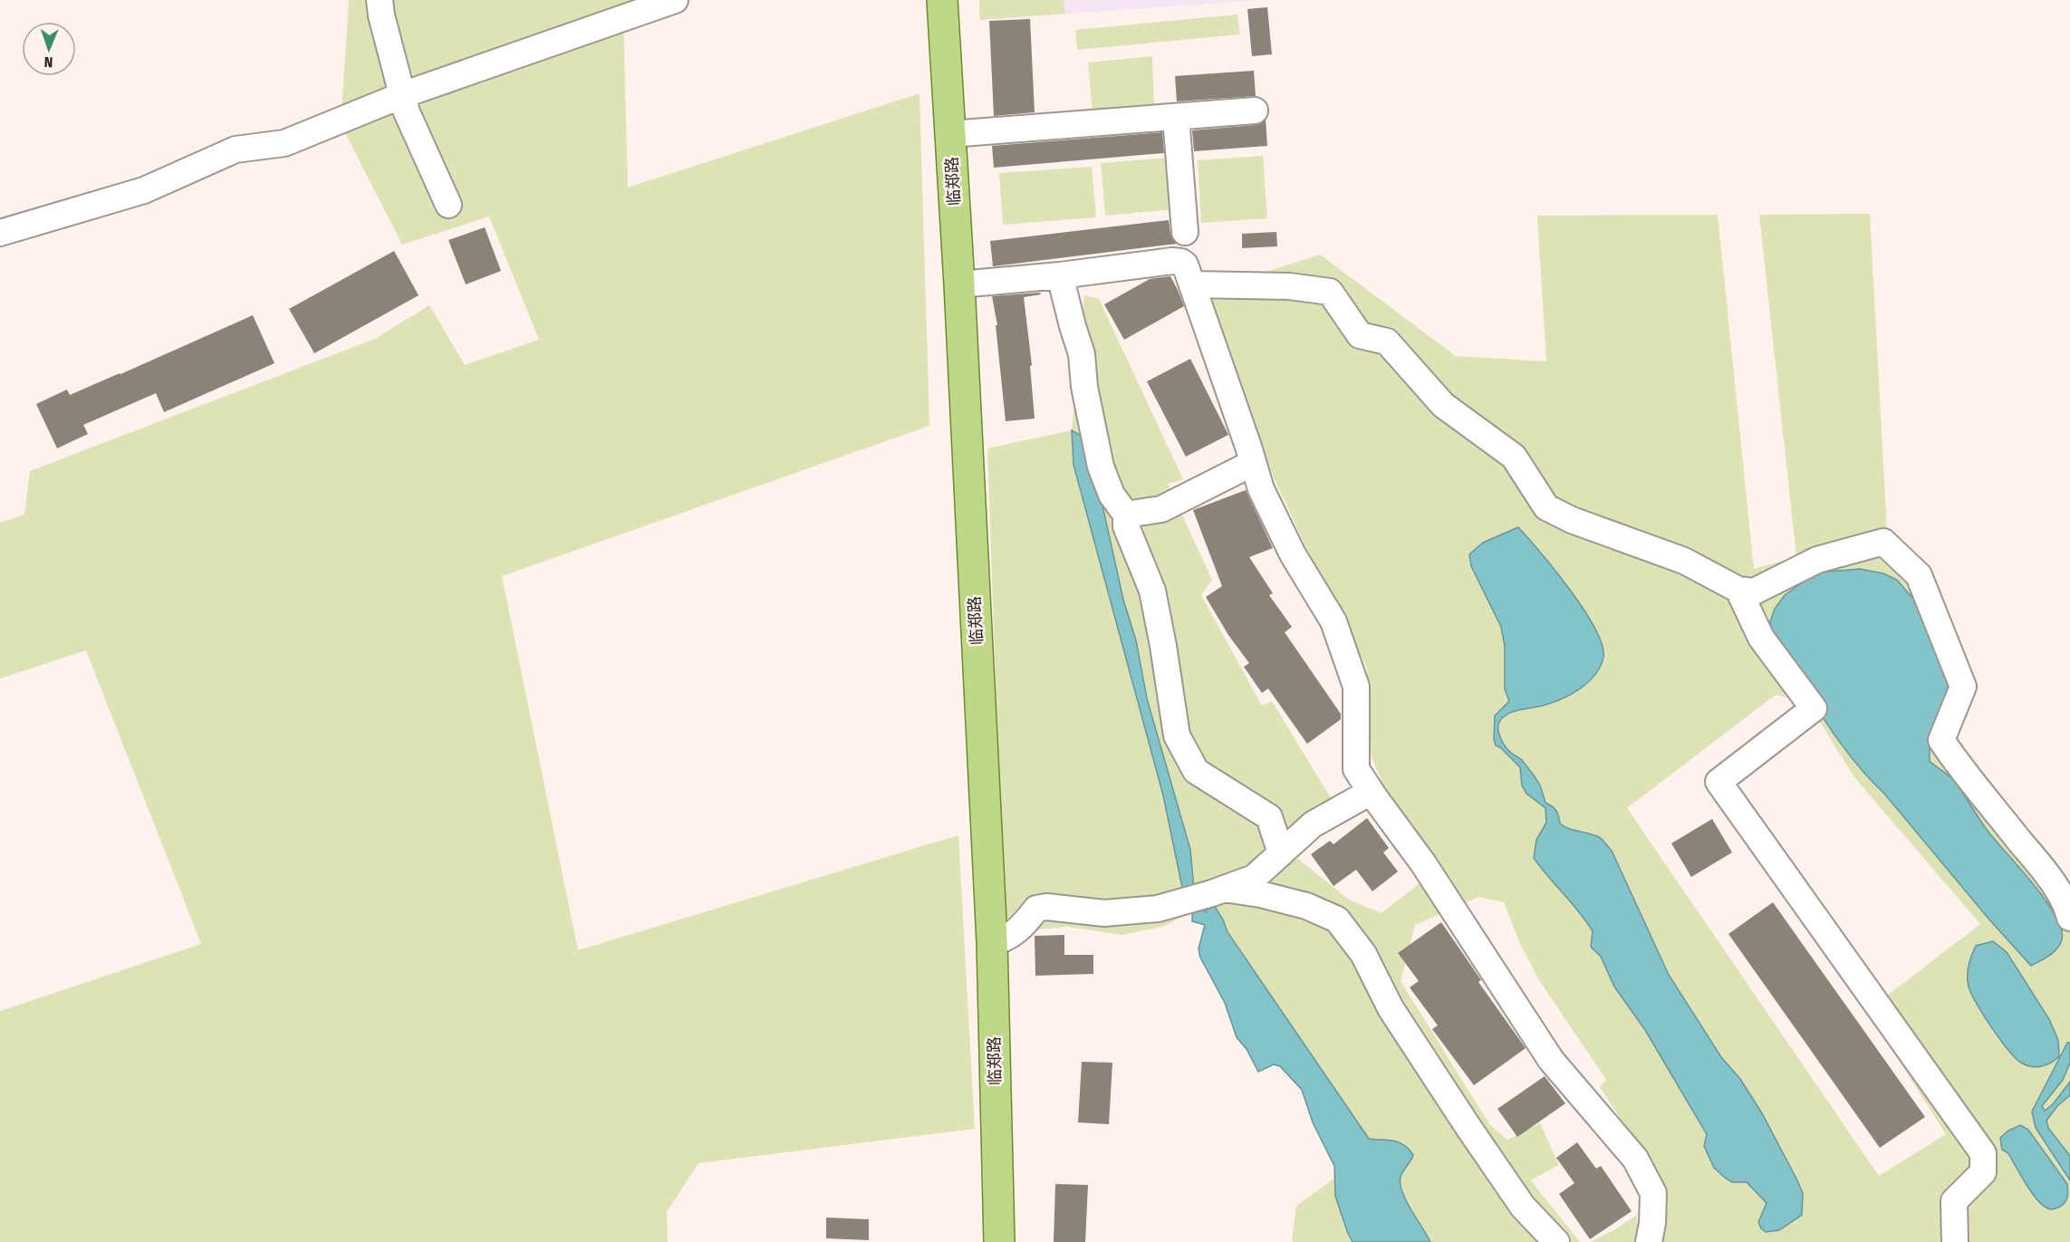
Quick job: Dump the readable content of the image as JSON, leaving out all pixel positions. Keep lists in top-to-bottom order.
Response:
{
  "streets": {
    "main road": ["临郑路"]
  },
  "north": "bottom"
}
